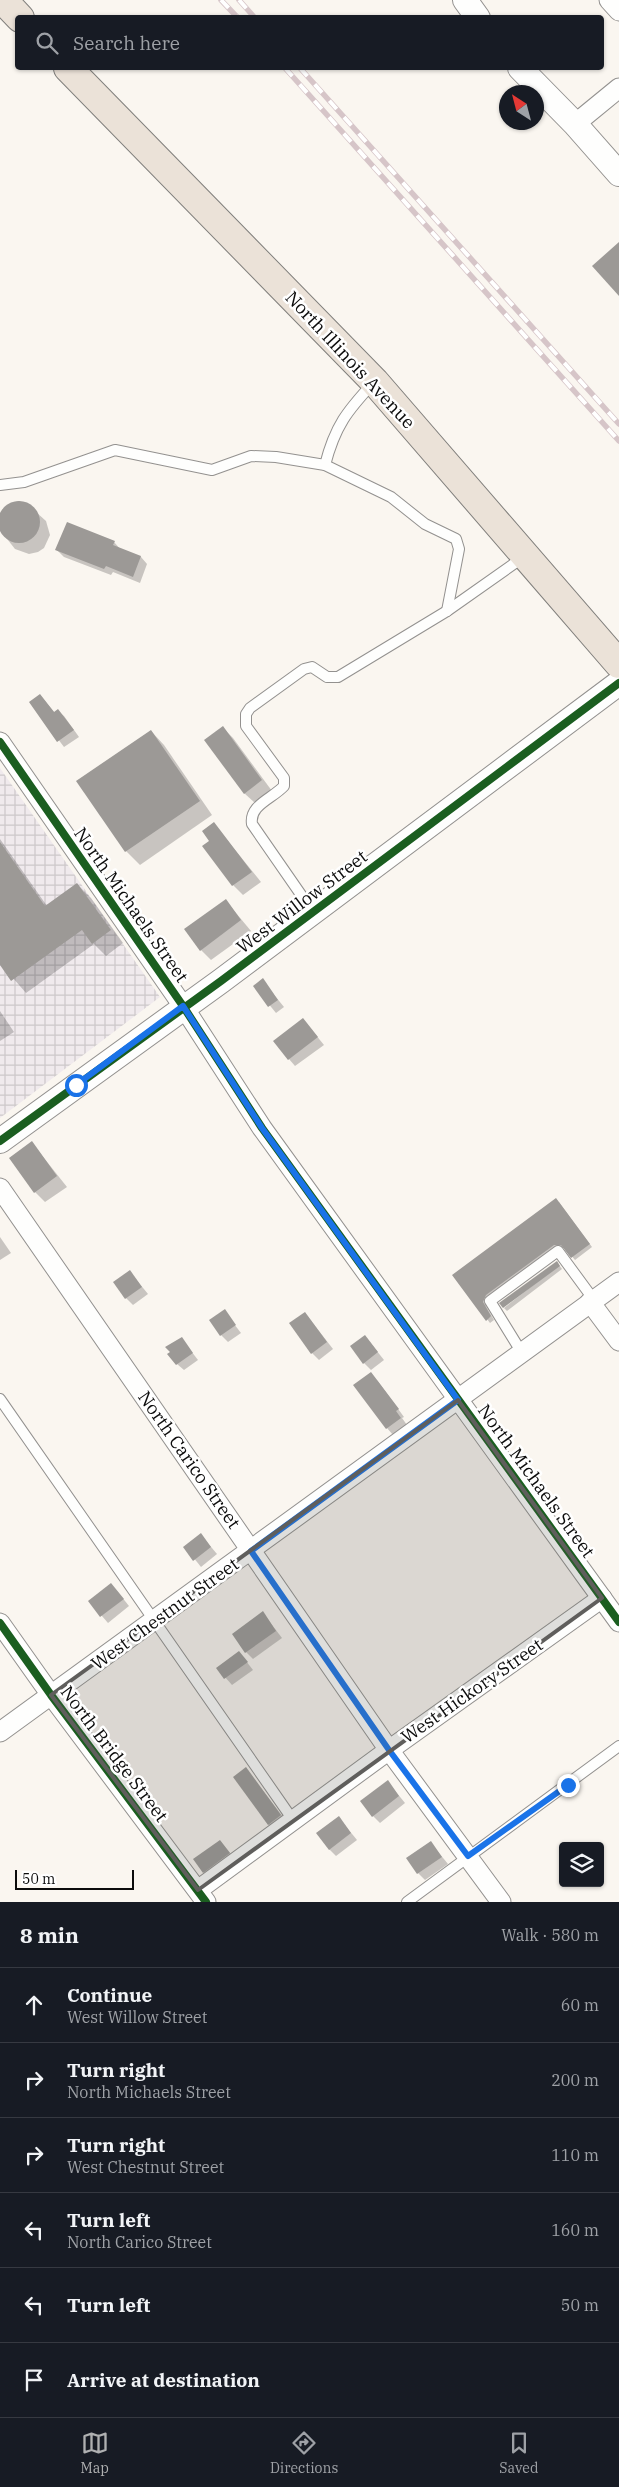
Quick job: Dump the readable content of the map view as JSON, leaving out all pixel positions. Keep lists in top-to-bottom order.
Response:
{
  "streets": {
    "main road": ["North Illinois Avenue"],
    "street": [
      "West Willow Street",
      "North Michaels Street",
      "North Carico Street",
      "West Chestnut Street",
      "West Hickory Street",
      "North Bridge Street"
    ]
  },
  "crossings": [
    ["West Willow Street", "North Michaels Street"],
    ["North Michaels Street", "West Chestnut Street"],
    ["North Michaels Street", "West Hickory Street"],
    ["North Carico Street", "West Chestnut Street"],
    ["North Carico Street", "West Hickory Street"],
    ["West Chestnut Street", "North Bridge Street"],
    ["West Hickory Street", "North Bridge Street"]
  ],
  "scale_bar": "50 m",
  "north": "top left",
  "page": {
    "search": "Search here",
    "scale": "50 m",
    "heading": ["8 min", "Walk · 580 m"],
    "list": [
      ["Continue", "West Willow Street", "60 m"],
      ["Turn right", "North Michaels Street", "200 m"],
      ["Turn right", "West Chestnut Street", "110 m"],
      ["Turn left", "North Carico Street", "160 m"],
      ["Turn left", "50 m"],
      "Arrive at destination"
    ],
    "nav": ["Map", "Directions", "Saved"]
  }
}
